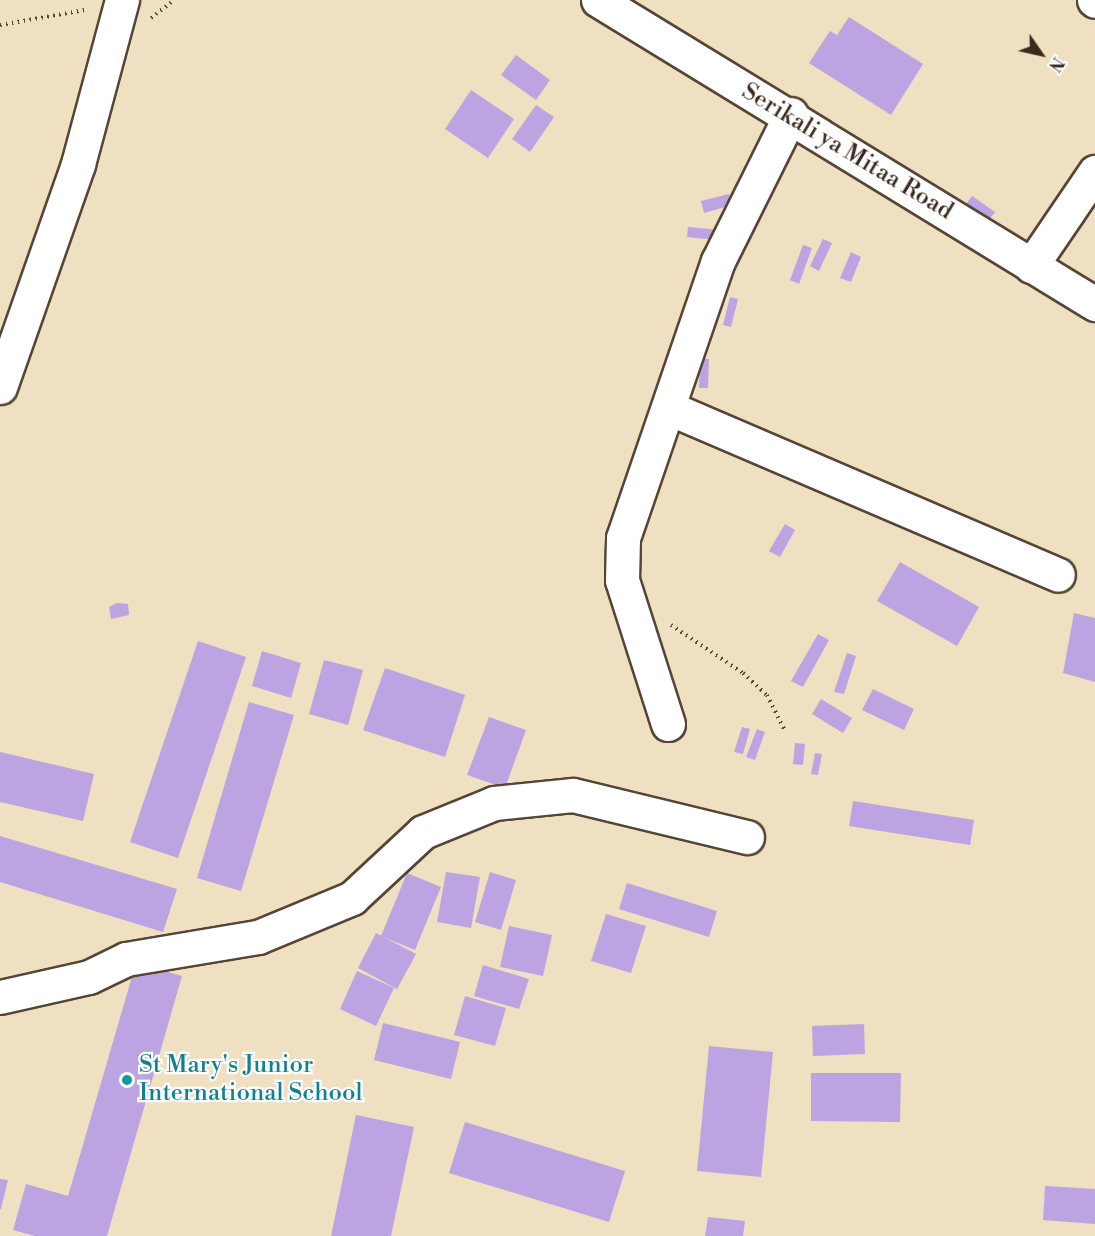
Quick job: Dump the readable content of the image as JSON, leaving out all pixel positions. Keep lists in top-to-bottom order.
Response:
{
  "streets": {
    "street": ["Serikali ya Mitaa Road"]
  },
  "places": ["St Mary's Junior International School"],
  "north": "bottom right"
}
